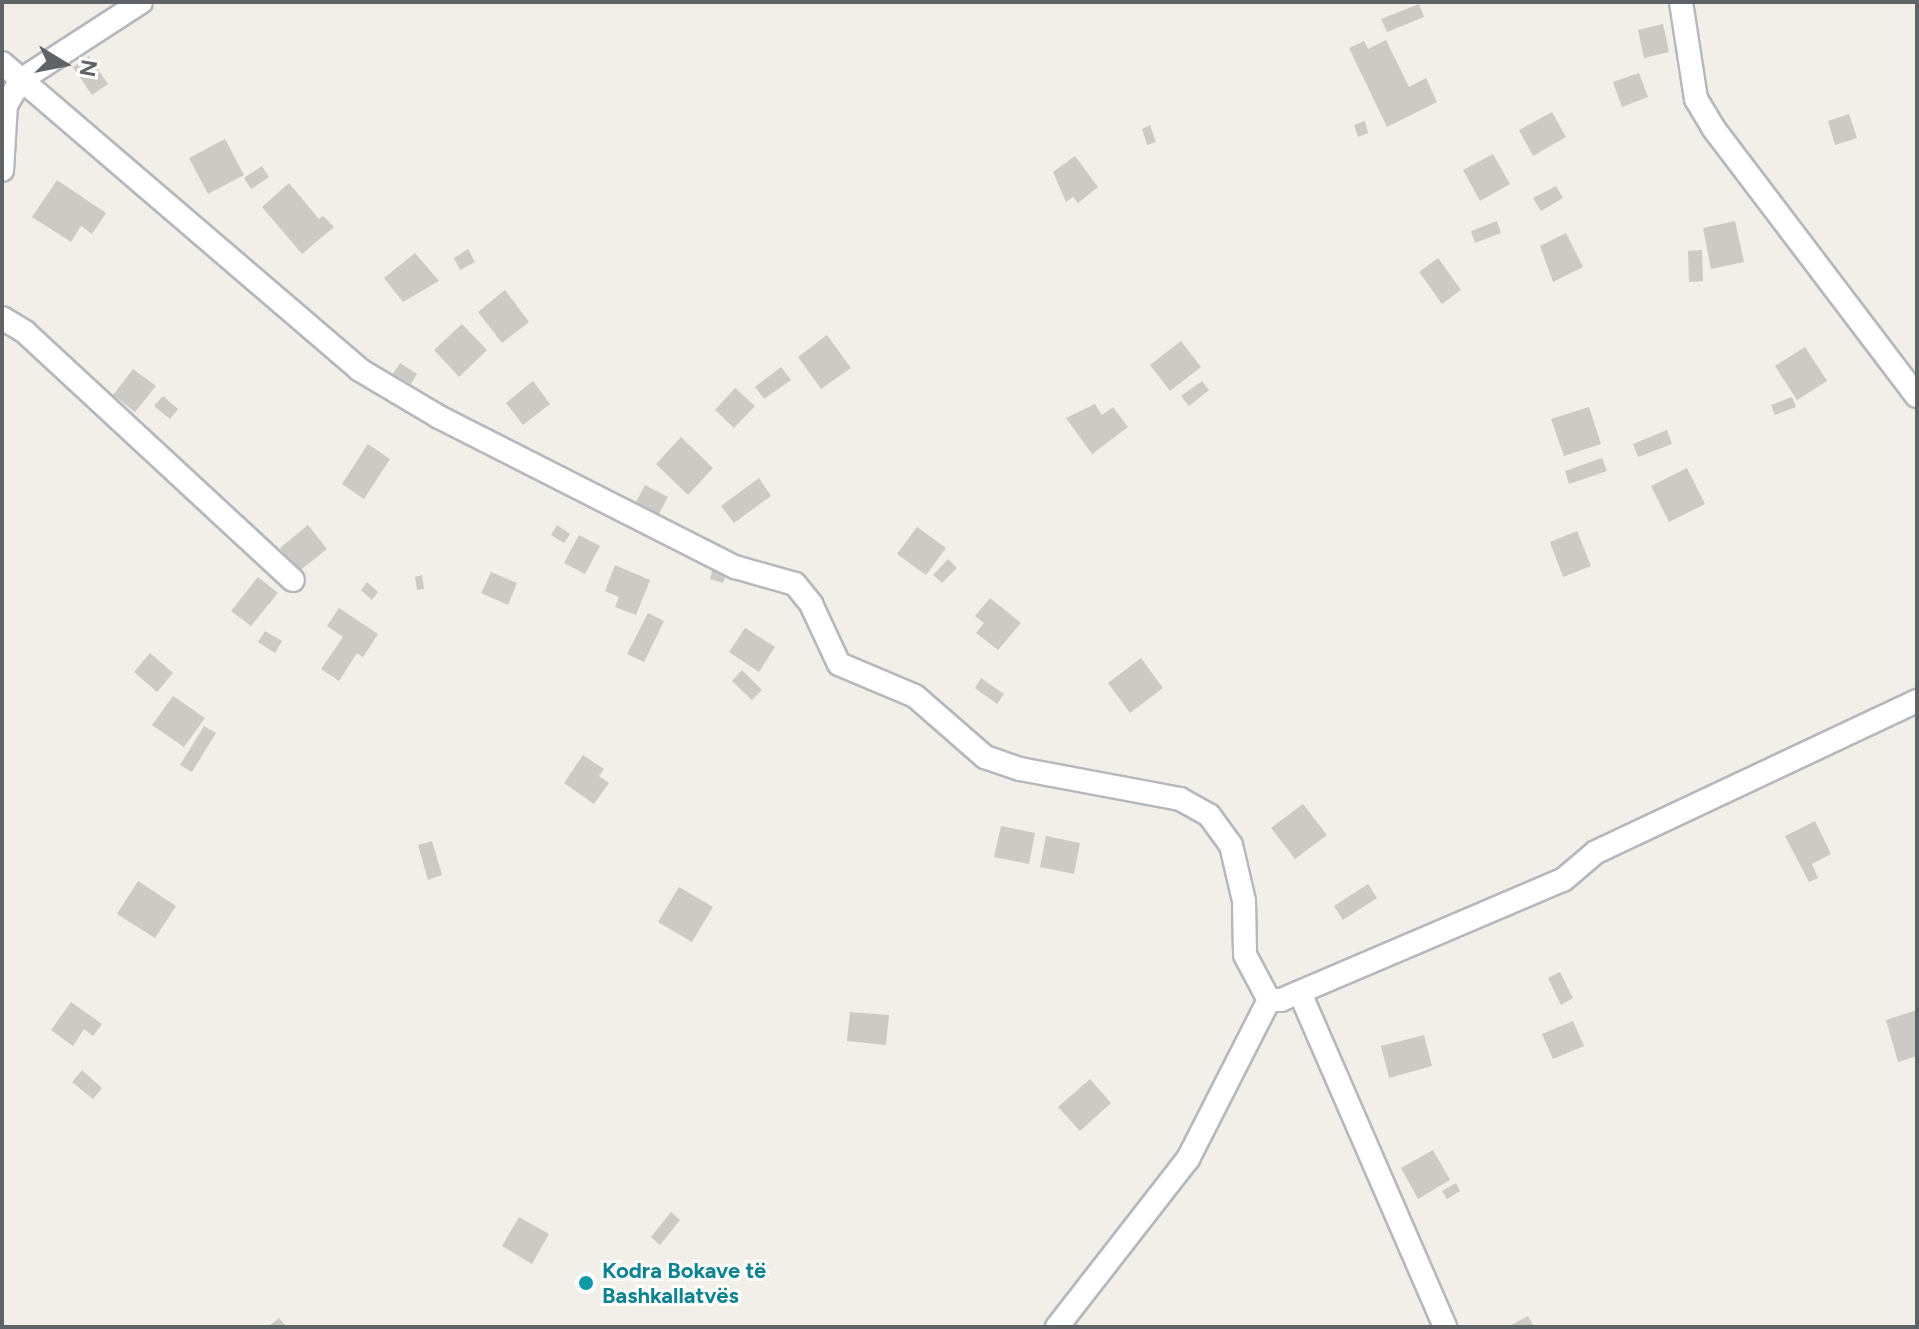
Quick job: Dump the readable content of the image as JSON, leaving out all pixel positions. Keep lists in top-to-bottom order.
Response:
{
  "places": ["Kodra Bokave të Bashkallatvës"],
  "north": "right"
}
